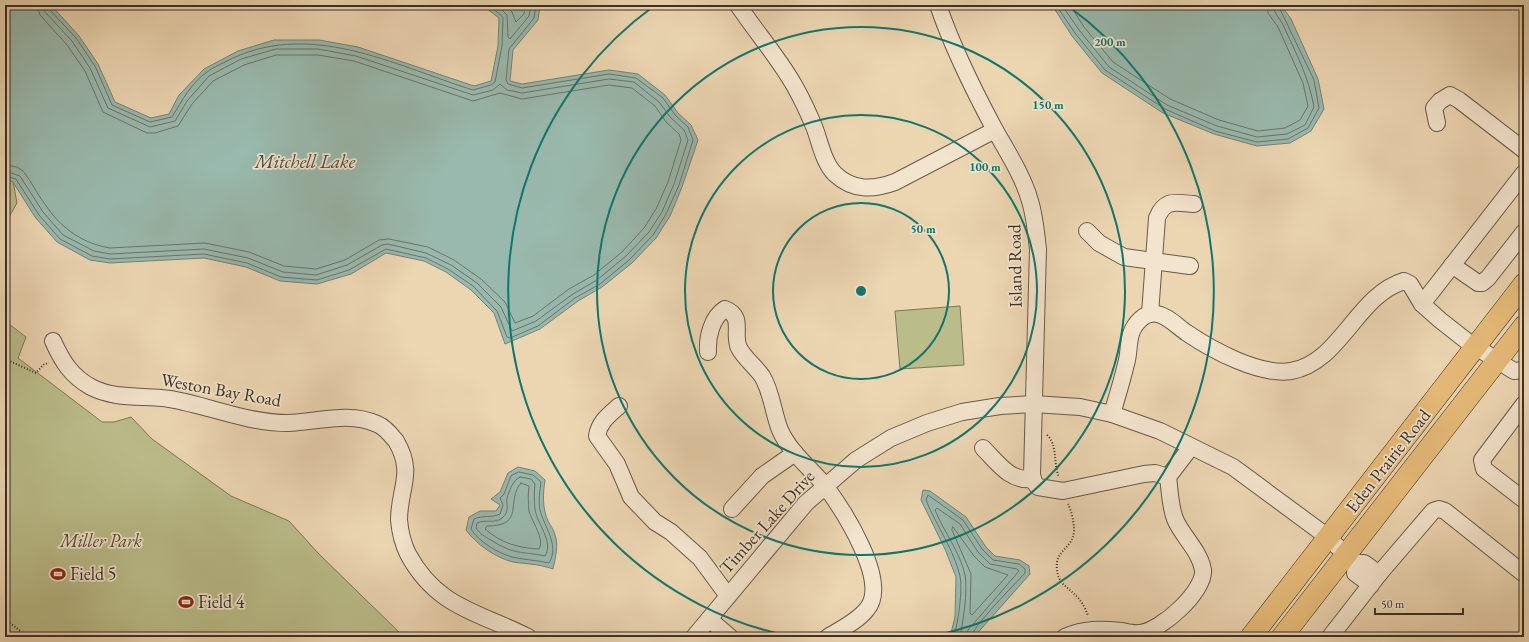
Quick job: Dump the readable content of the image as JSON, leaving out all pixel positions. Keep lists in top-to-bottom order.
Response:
{
  "streets": {
    "main road": ["Eden Prairie Road"],
    "street": ["Island Road", "Weston Bay Road", "Timber Lake Drive"]
  },
  "crossings": [
    ["Island Road", "Timber Lake Drive"],
    ["Eden Prairie Road", "Timber Lake Drive"]
  ],
  "water": ["Mitchell Lake"],
  "parks": ["Miller Park"],
  "places": {
    "sports": ["Field 5", "Field 4"]
  },
  "scale_bar": "50 m",
  "rings": [
    "200 m",
    "150 m",
    "100 m",
    "50 m"
  ]
}
